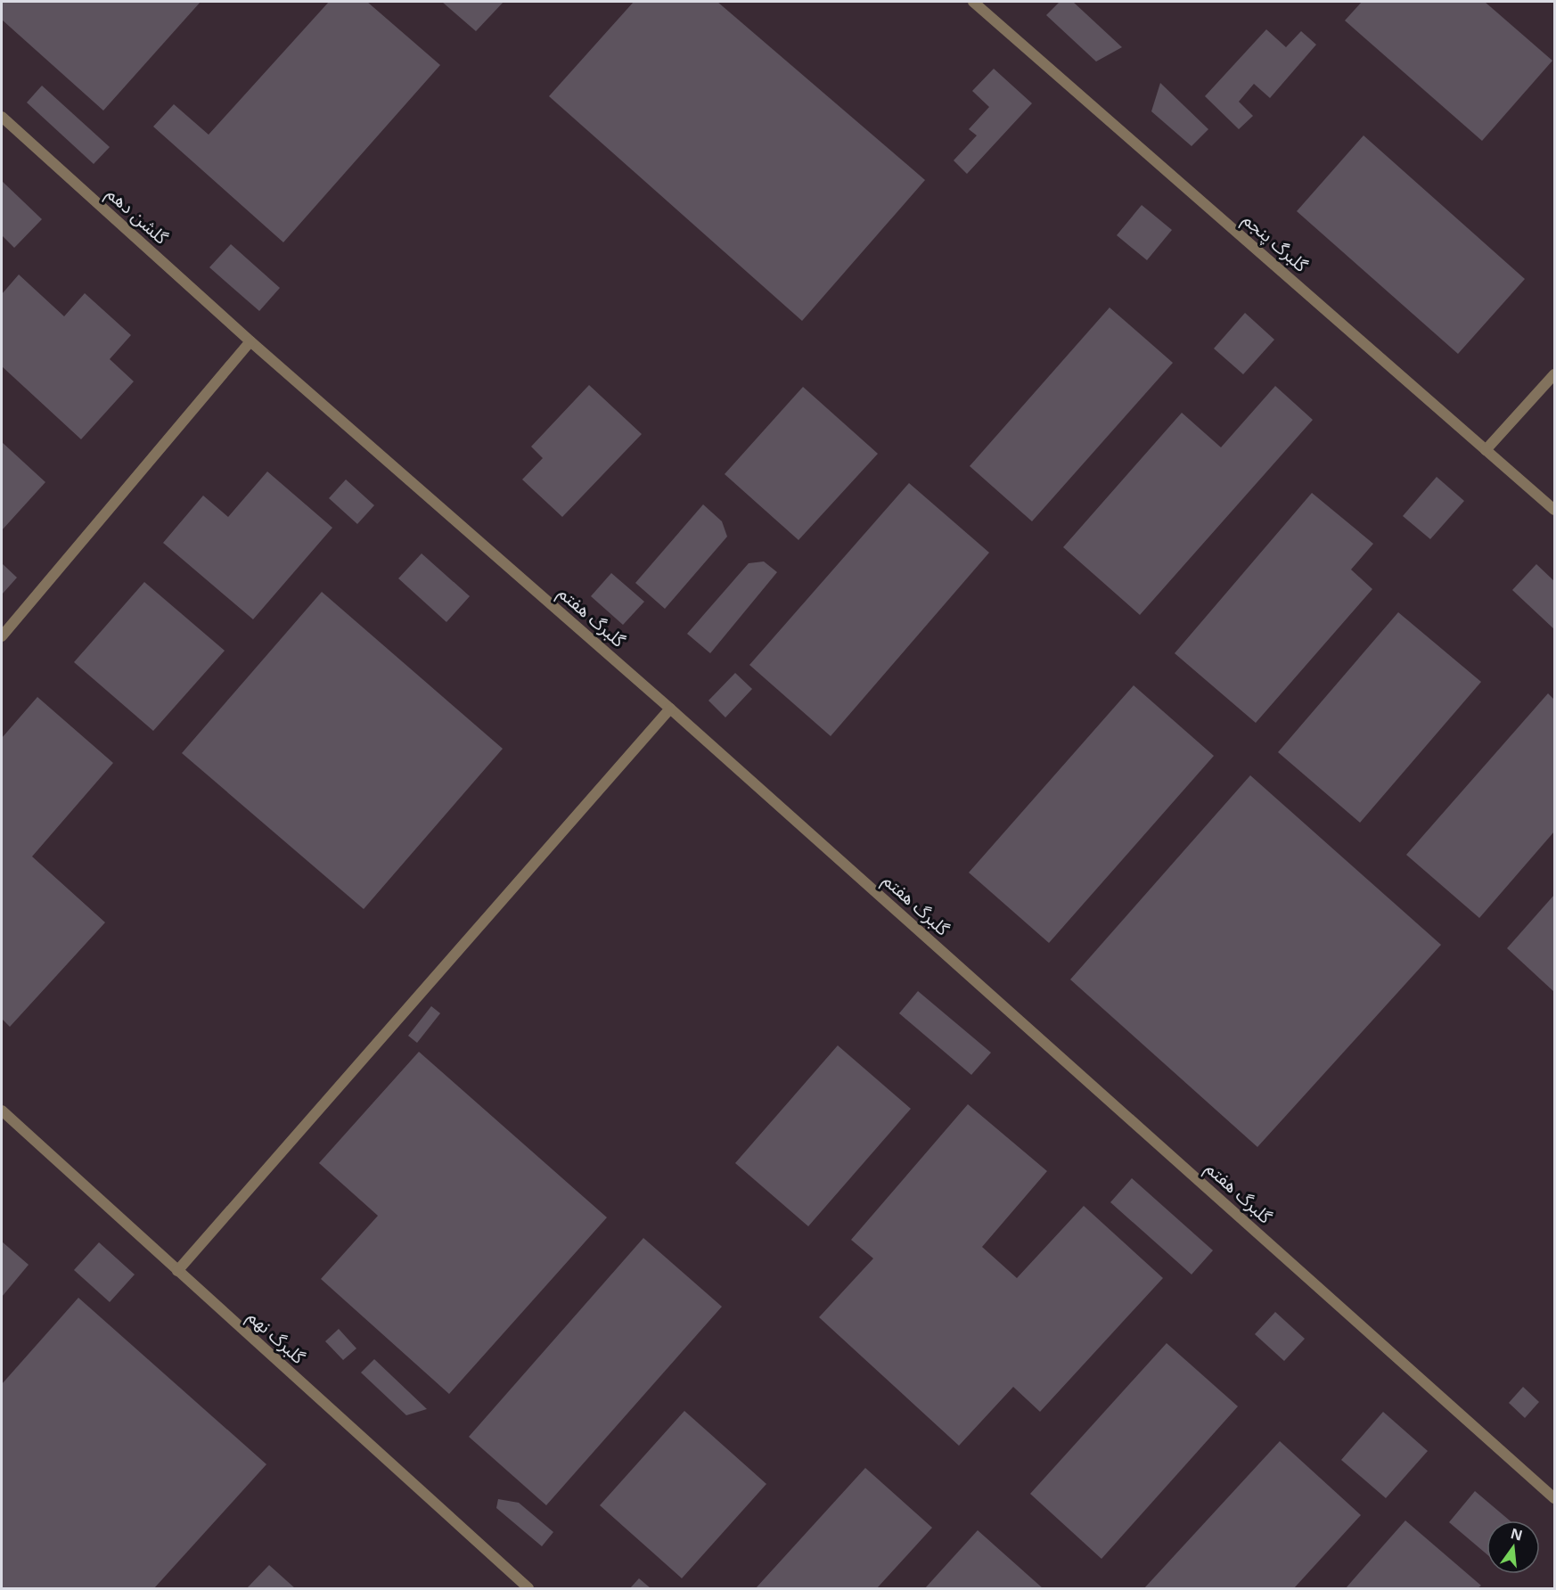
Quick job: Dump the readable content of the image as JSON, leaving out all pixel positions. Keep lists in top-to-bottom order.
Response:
{
  "streets": {
    "street": [
      "گلشن دهم",
      "گلبرگ پنجم",
      "گلبرگ هفتم",
      "گلبرگ نهم"
    ]
  },
  "crossings": [
    ["گلشن دهم", "گلبرگ هفتم"]
  ],
  "north": "top"
}
